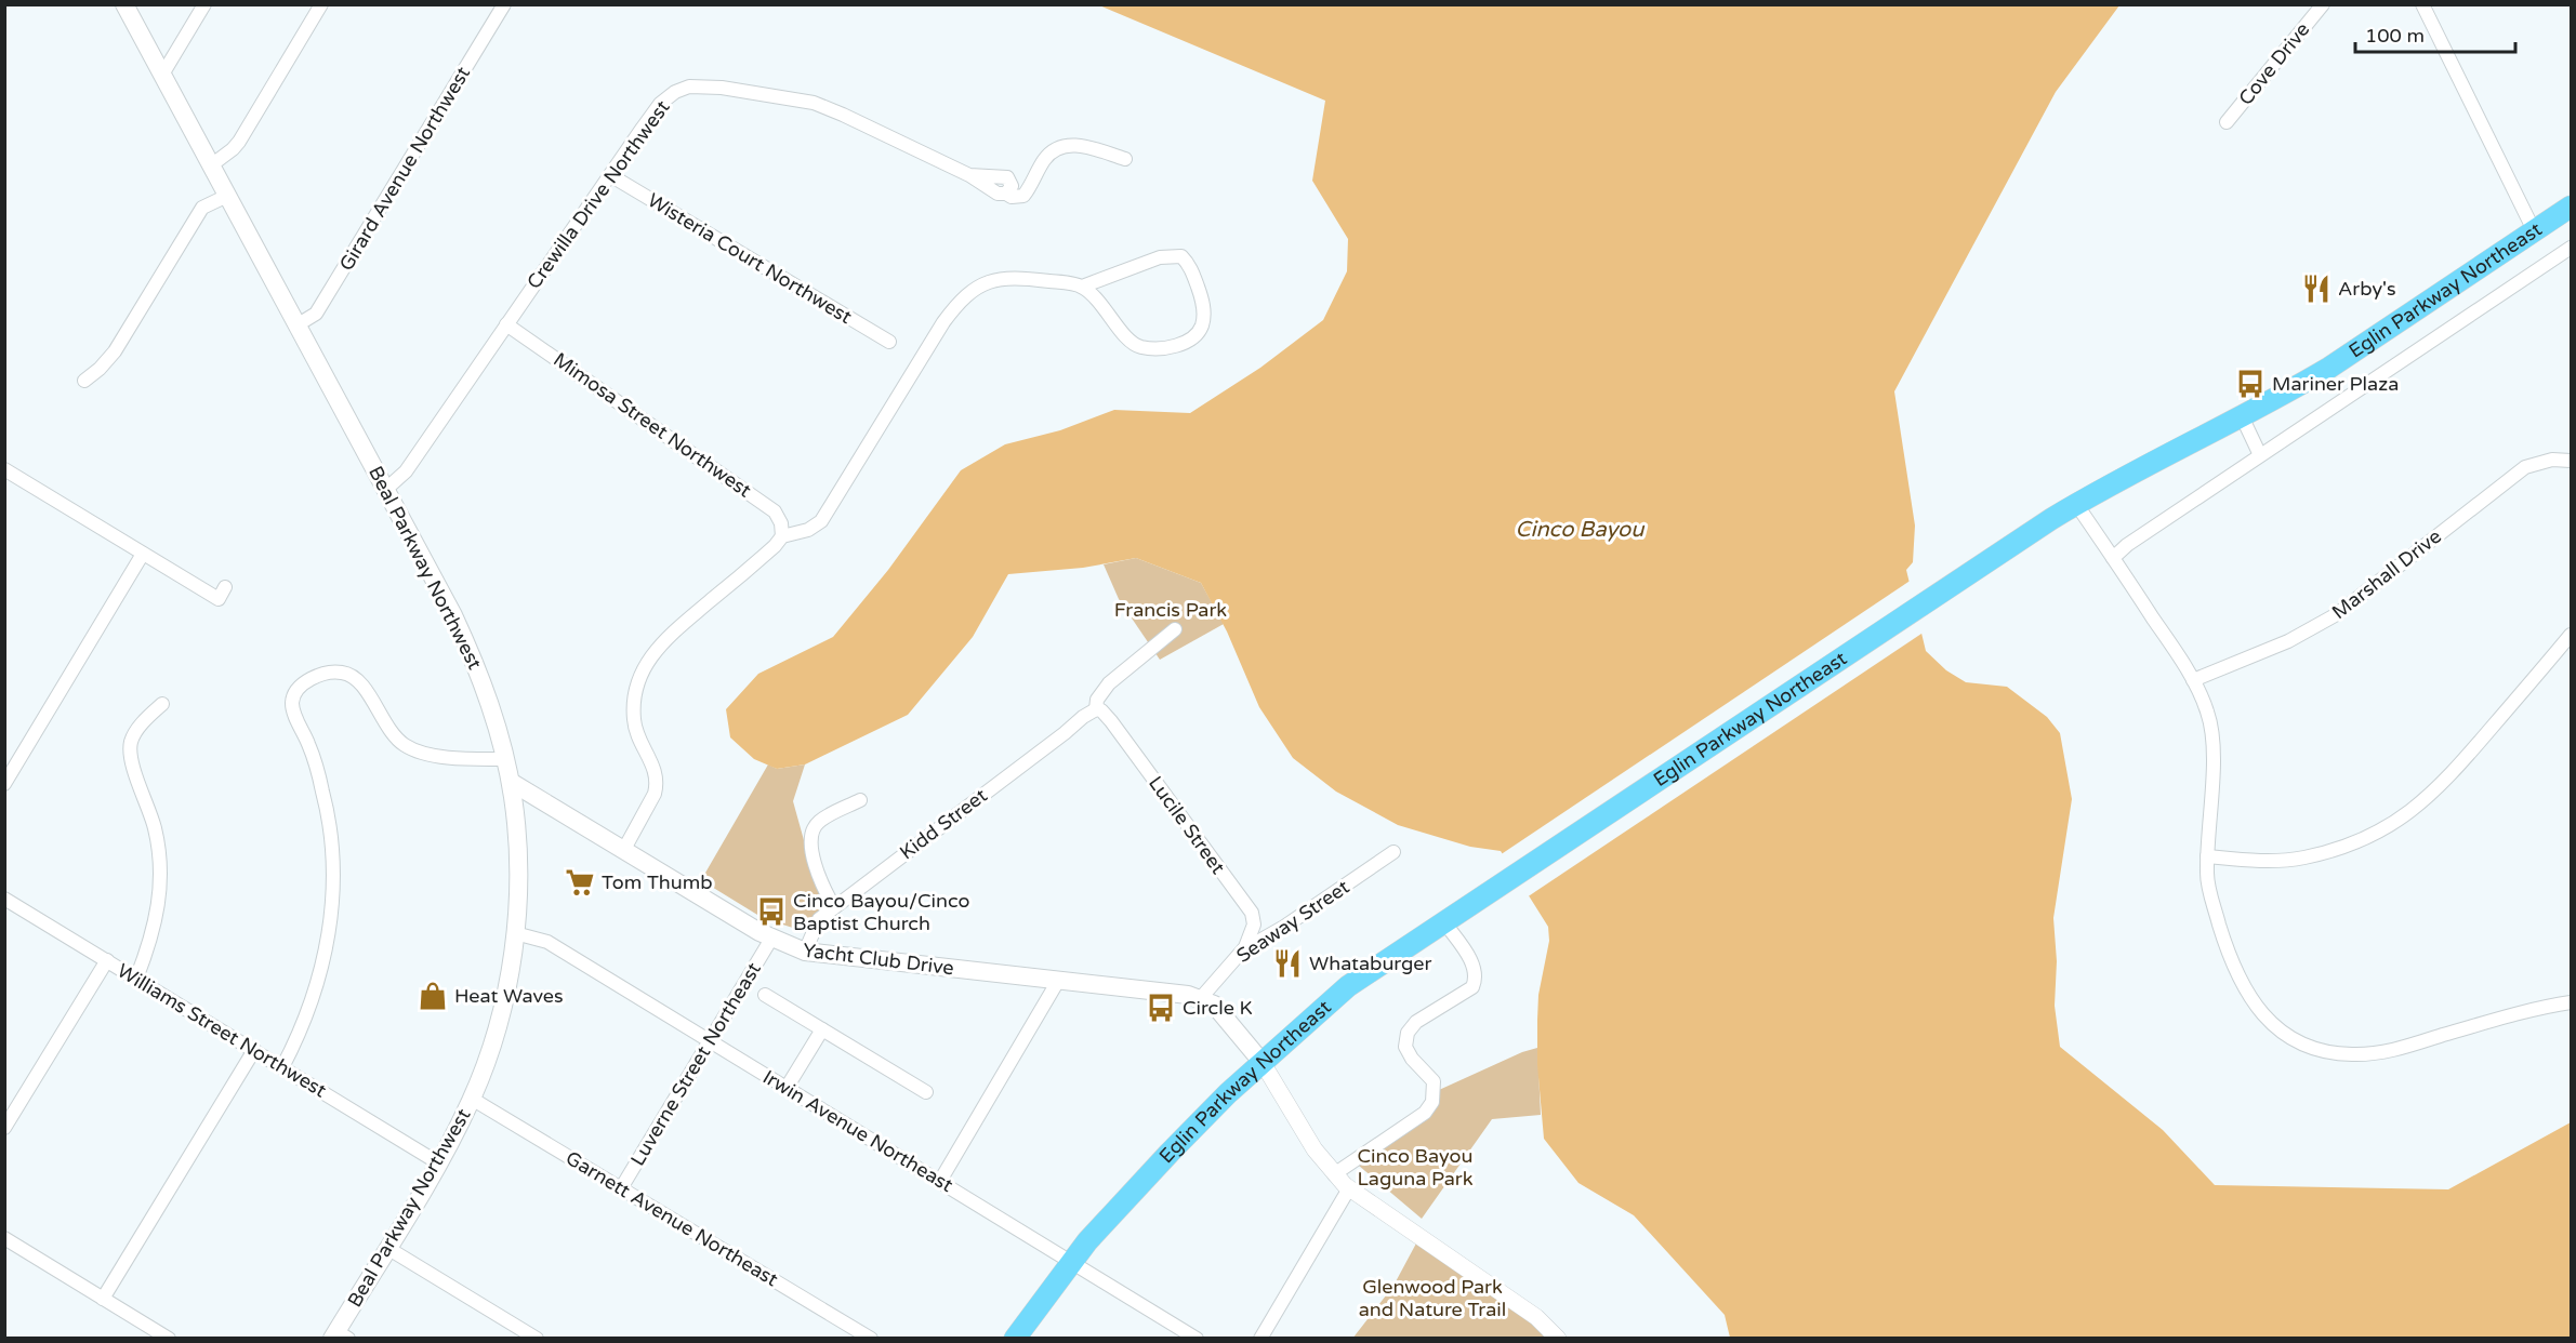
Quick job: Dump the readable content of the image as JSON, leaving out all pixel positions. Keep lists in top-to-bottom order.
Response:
{
  "streets": {
    "highway": ["Eglin Parkway Northeast"],
    "main road": ["Beal Parkway Northwest", "Yacht Club Drive"],
    "street": [
      "Cove Drive",
      "Girard Avenue Northwest",
      "Crewilla Drive Northwest",
      "Wisteria Court Northwest",
      "Mimosa Street Northwest",
      "Marshall Drive",
      "Kidd Street",
      "Lucile Street",
      "Seaway Street",
      "Williams Street Northwest",
      "Luverne Street Northeast",
      "Irwin Avenue Northeast",
      "Garnett Avenue Northeast"
    ]
  },
  "crossings": [
    ["Girard Avenue Northwest", "Beal Parkway Northwest"],
    ["Crewilla Drive Northwest", "Wisteria Court Northwest"],
    ["Crewilla Drive Northwest", "Mimosa Street Northwest"],
    ["Crewilla Drive Northwest", "Beal Parkway Northwest"],
    ["Eglin Parkway Northeast", "Yacht Club Drive"],
    ["Eglin Parkway Northeast", "Irwin Avenue Northeast"],
    ["Beal Parkway Northwest", "Yacht Club Drive"],
    ["Beal Parkway Northwest", "Williams Street Northwest"],
    ["Beal Parkway Northwest", "Irwin Avenue Northeast"],
    ["Beal Parkway Northwest", "Garnett Avenue Northeast"],
    ["Kidd Street", "Lucile Street"],
    ["Kidd Street", "Yacht Club Drive"],
    ["Lucile Street", "Seaway Street"],
    ["Seaway Street", "Yacht Club Drive"],
    ["Yacht Club Drive", "Luverne Street Northeast"],
    ["Luverne Street Northeast", "Irwin Avenue Northeast"],
    ["Luverne Street Northeast", "Garnett Avenue Northeast"]
  ],
  "water": ["Cinco Bayou"],
  "parks": ["Francis Park", "Cinco Bayou Laguna Park", "Glenwood Park and Nature Trail"],
  "places": {
    "restaurant": ["Arby's", "Whataburger"],
    "bus stop": ["Mariner Plaza", "Cinco Bayou/Cinco Baptist Church", "Circle K"],
    "supermarket": ["Tom Thumb"],
    "shop": ["Heat Waves"]
  },
  "scale_bar": "100 m"
}
